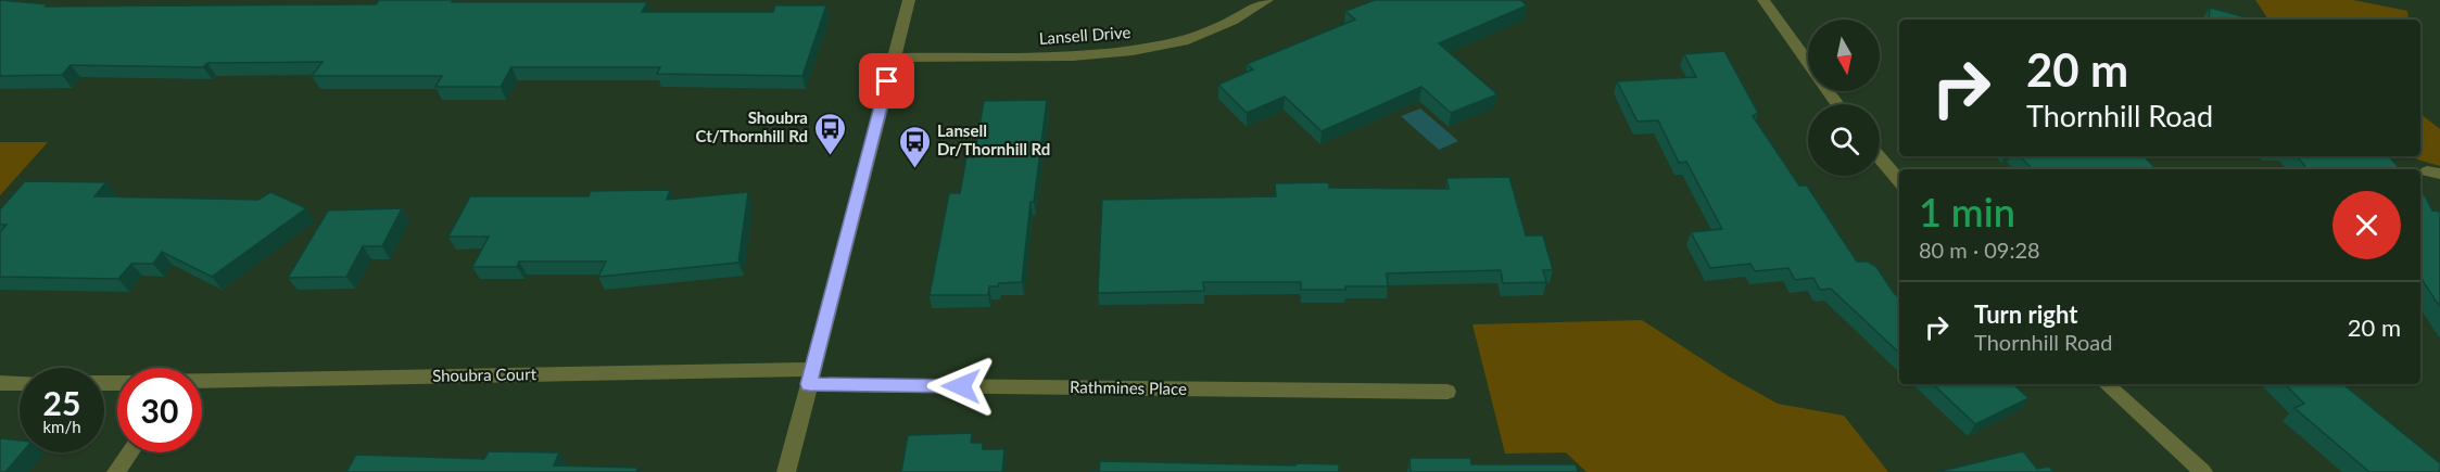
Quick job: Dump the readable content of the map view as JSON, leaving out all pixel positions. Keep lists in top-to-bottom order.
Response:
{
  "streets": {
    "street": ["Lansell Drive", "Shoubra Court", "Rathmines Place"]
  },
  "crossings": [
    ["Shoubra Court", "Rathmines Place"]
  ],
  "places": {
    "bus stop": ["Shoubra Ct/Thornhill Rd", "Lansell Dr/Thornhill Rd"]
  },
  "north": "bottom",
  "page": {
    "turn": ["20 m", "Thornhill Road"],
    "heading": ["1 min", "80 m · 09:28"],
    "list": [
      {
        "name": "Turn right",
        "note": "Thornhill Road",
        "value": "20 m"
      }
    ],
    "speed": "25 km/h",
    "limit": "30"
  }
}
